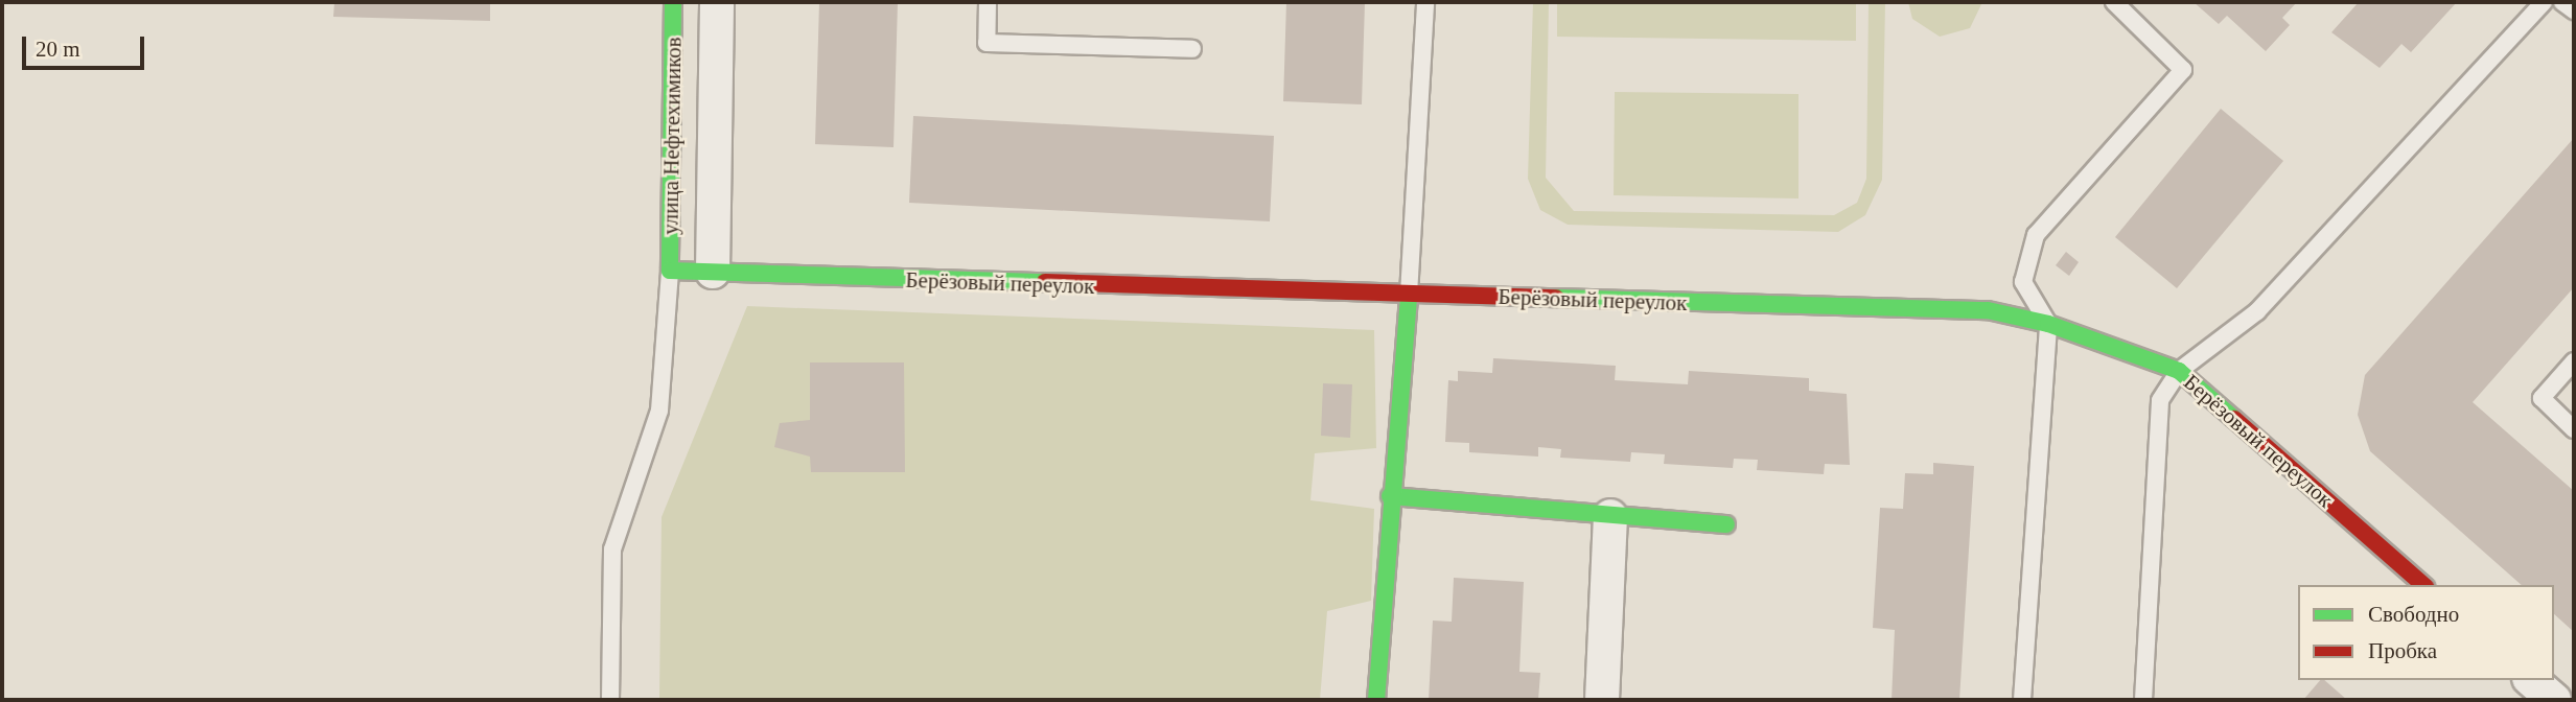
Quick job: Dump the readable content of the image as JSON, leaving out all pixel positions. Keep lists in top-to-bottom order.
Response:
{
  "streets": {
    "street": ["улица Нефтехимиков", "Берёзовый переулок"]
  },
  "crossings": [
    ["улица Нефтехимиков", "Берёзовый переулок"]
  ],
  "legend": ["Свободно", "Пробка"],
  "scale_bar": "20 m"
}
